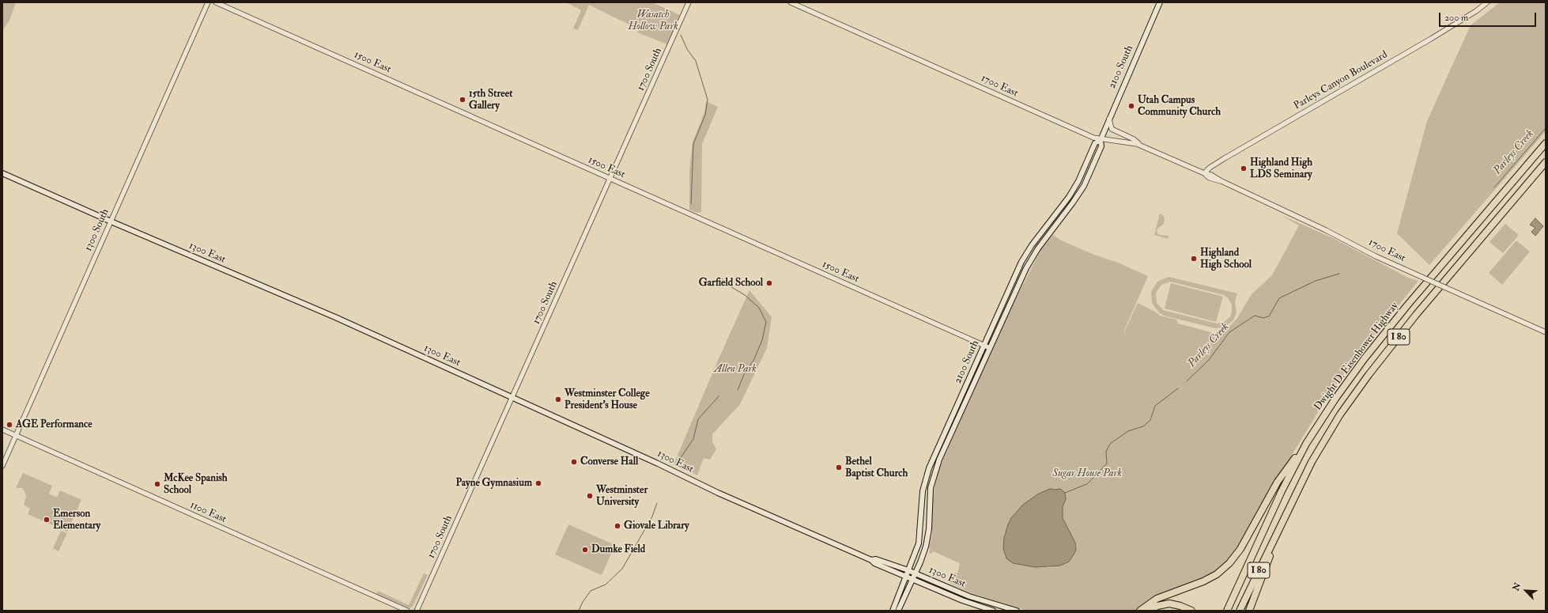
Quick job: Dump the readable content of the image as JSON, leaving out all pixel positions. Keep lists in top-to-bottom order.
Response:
{
  "streets": {
    "highway": ["I 80", "Dwight D. Eisenhower Highway"],
    "main road": ["2100 South", "1300 East"],
    "street": [
      "1500 East",
      "1700 South",
      "Parleys Canyon Boulevard",
      "1700 East",
      "1300 South",
      "1100 East"
    ]
  },
  "crossings": [
    ["1500 East", "2100 South"],
    ["1500 East", "1700 South"],
    ["2100 South", "1700 East"],
    ["2100 South", "1300 East"],
    ["1700 South", "1300 East"],
    ["Parleys Canyon Boulevard", "1700 East"],
    ["1300 South", "1300 East"],
    ["1300 South", "1100 East"]
  ],
  "water": ["Parleys Creek"],
  "parks": ["Wasatch Hollow Park", "Allen Park", "Sugar House Park"],
  "places": [
    "15th Street Gallery",
    "Utah Campus Community Church",
    "Highland High LDS Seminary",
    "Highland High School",
    "Garfield School",
    "Westminster College President's House",
    "AGE Performance",
    "Converse Hall",
    "Bethel Baptist Church",
    "Payne Gymnasium",
    "McKee Spanish School",
    "Westminster University",
    "Emerson Elementary",
    "Giovale Library",
    "Dumke Field"
  ],
  "scale_bar": "200 m",
  "north": "top left"
}
